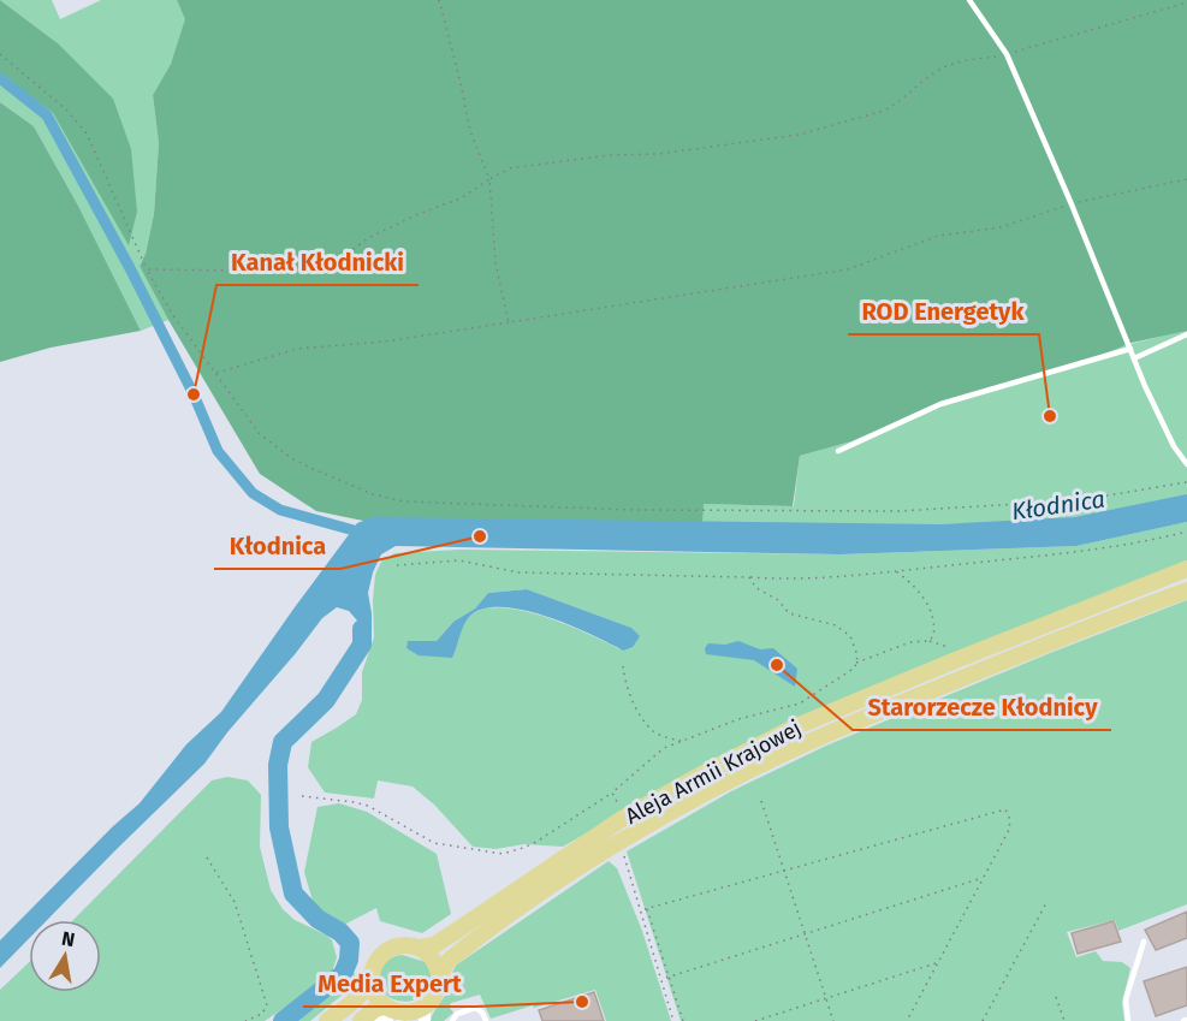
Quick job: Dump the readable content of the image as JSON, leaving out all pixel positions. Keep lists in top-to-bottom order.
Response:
{
  "streets": {
    "main road": ["Aleja Armii Krajowej"]
  },
  "water": ["Kłodnica"],
  "places": [
    "Kanał Kłodnicki",
    "ROD Energetyk",
    "Kłodnica",
    "Starorzecze Kłodnicy",
    "Media Expert"
  ],
  "north": "top"
}
